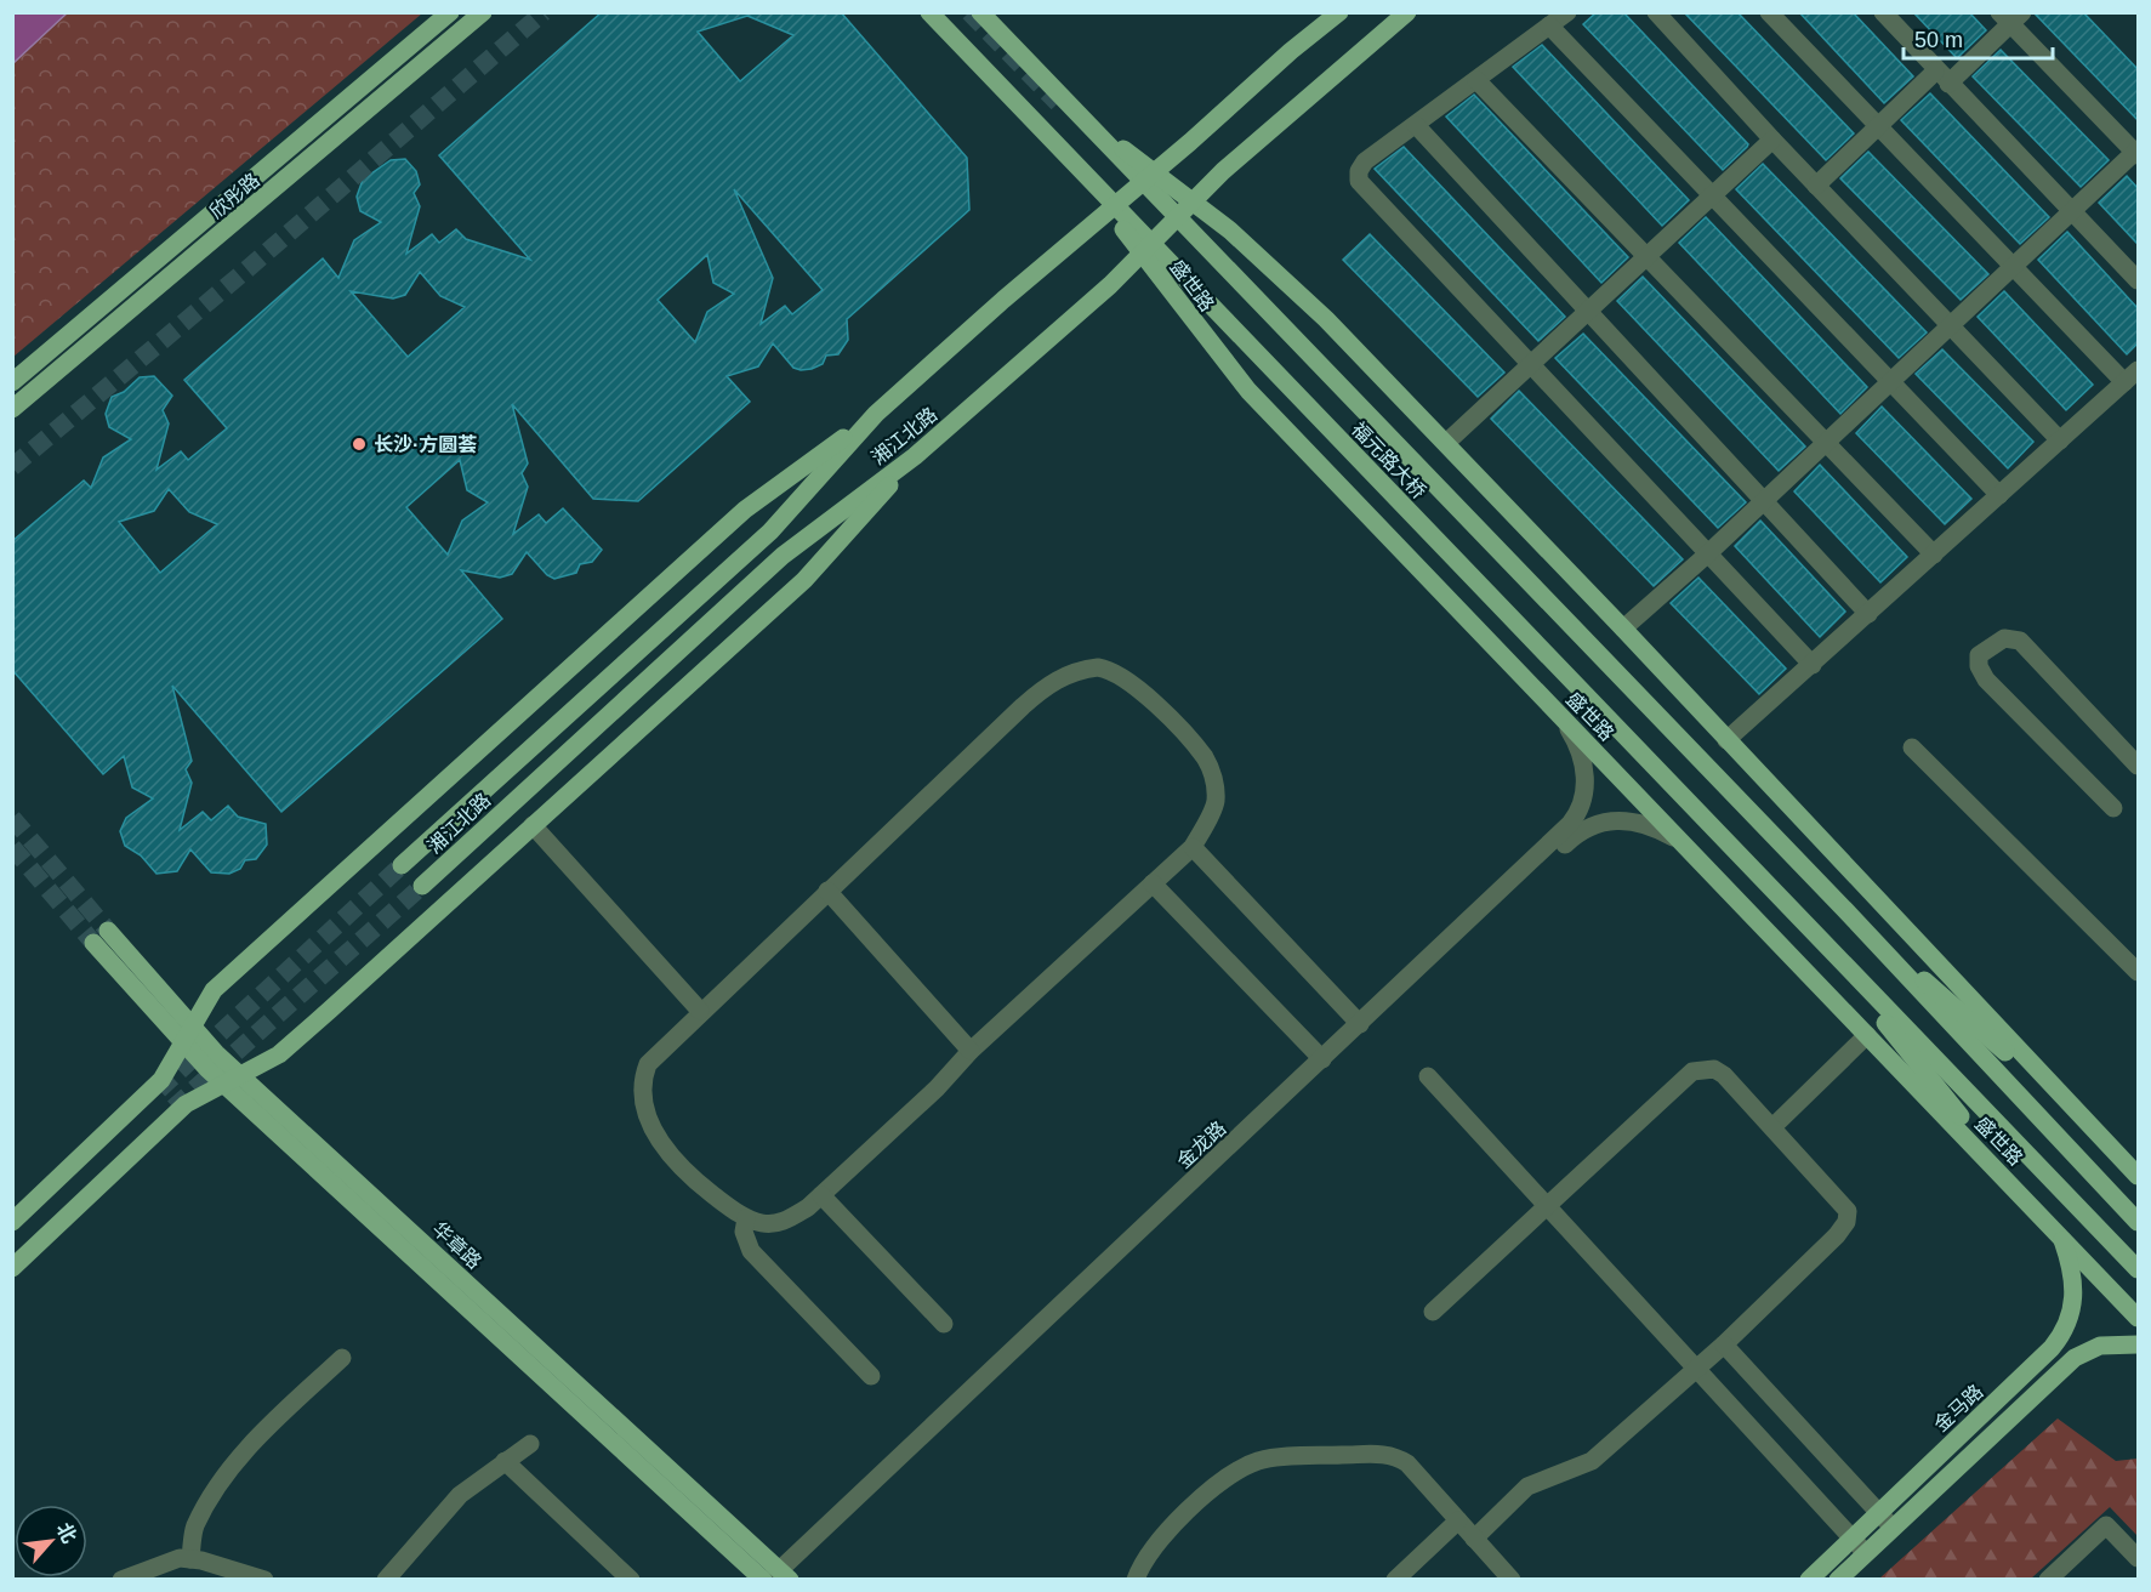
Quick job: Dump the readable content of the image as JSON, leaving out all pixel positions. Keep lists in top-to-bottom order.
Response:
{
  "streets": {
    "main road": [
      "欣彤路",
      "盛世路",
      "湘江北路",
      "福元路大桥",
      "华章路",
      "金马路"
    ],
    "street": ["金龙路"]
  },
  "crossings": [
    ["盛世路", "湘江北路"],
    ["盛世路", "金龙路"],
    ["盛世路", "金马路"],
    ["金龙路", "华章路"]
  ],
  "places": ["长沙·方圆荟"],
  "scale_bar": "50 m",
  "north": "top right"
}
